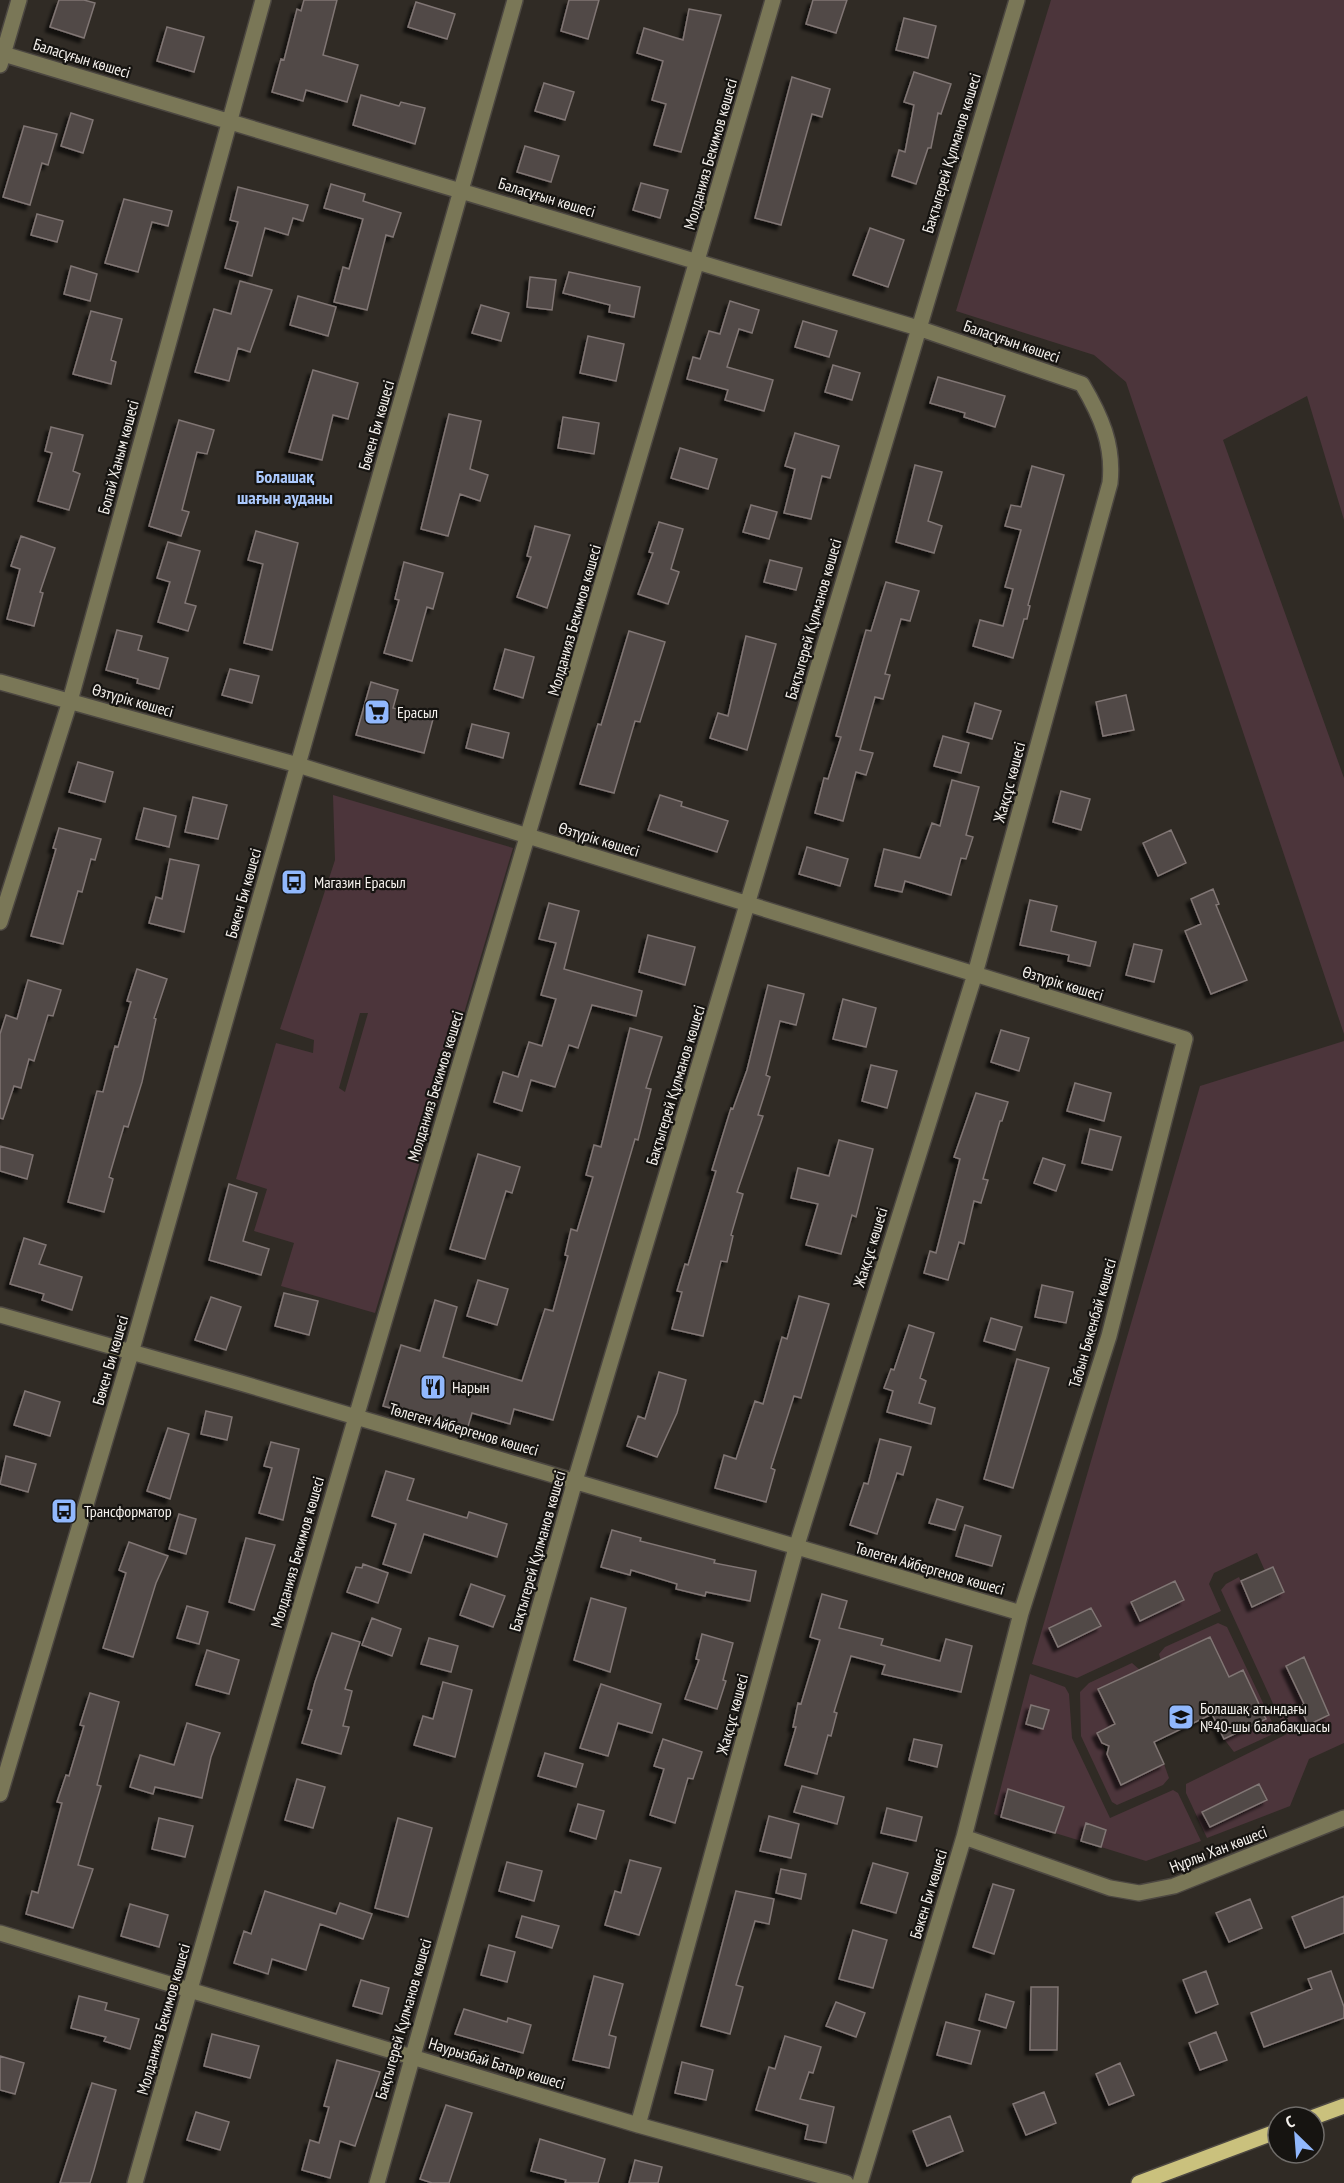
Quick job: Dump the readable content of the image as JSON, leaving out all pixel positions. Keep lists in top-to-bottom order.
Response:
{
  "streets": {
    "street": [
      "Баласұғын көшесі",
      "Бақтыгерей Құлманов көшесі",
      "Молданияз Бекимов көшесі",
      "Бөкен Би көшесі",
      "Бопай Ханым көшесі",
      "Өзтүрік көшесі",
      "Жақсұс көшесі",
      "Табын Бөкенбай көшесі",
      "Төлеген Айбергенов көшесі",
      "Нұрлы Хан көшесі",
      "Наурызбай Батыр көшесі"
    ]
  },
  "crossings": [
    ["Баласұғын көшесі", "Бақтыгерей Құлманов көшесі"],
    ["Баласұғын көшесі", "Молданияз Бекимов көшесі"],
    ["Баласұғын көшесі", "Бөкен Би көшесі"],
    ["Баласұғын көшесі", "Бопай Ханым көшесі"],
    ["Баласұғын көшесі", "Жақсұс көшесі"],
    ["Бақтыгерей Құлманов көшесі", "Өзтүрік көшесі"],
    ["Бақтыгерей Құлманов көшесі", "Төлеген Айбергенов көшесі"],
    ["Бақтыгерей Құлманов көшесі", "Наурызбай Батыр көшесі"],
    ["Молданияз Бекимов көшесі", "Өзтүрік көшесі"],
    ["Молданияз Бекимов көшесі", "Төлеген Айбергенов көшесі"],
    ["Молданияз Бекимов көшесі", "Наурызбай Батыр көшесі"],
    ["Бөкен Би көшесі", "Өзтүрік көшесі"],
    ["Бөкен Би көшесі", "Табын Бөкенбай көшесі"],
    ["Бөкен Би көшесі", "Төлеген Айбергенов көшесі"],
    ["Бөкен Би көшесі", "Нұрлы Хан көшесі"],
    ["Бопай Ханым көшесі", "Өзтүрік көшесі"],
    ["Өзтүрік көшесі", "Жақсұс көшесі"],
    ["Өзтүрік көшесі", "Табын Бөкенбай көшесі"],
    ["Жақсұс көшесі", "Төлеген Айбергенов көшесі"],
    ["Жақсұс көшесі", "Наурызбай Батыр көшесі"],
    ["Табын Бөкенбай көшесі", "Төлеген Айбергенов көшесі"]
  ],
  "districts": ["Болашақ шағын ауданы"],
  "places": {
    "supermarket": ["Ерасыл"],
    "bus stop": ["Магазин Ерасыл", "Трансформатор"],
    "restaurant": ["Нарын"],
    "school or university": ["Болашақ атындағы №40-шы балабақшасы"]
  },
  "north": "top left"
}
